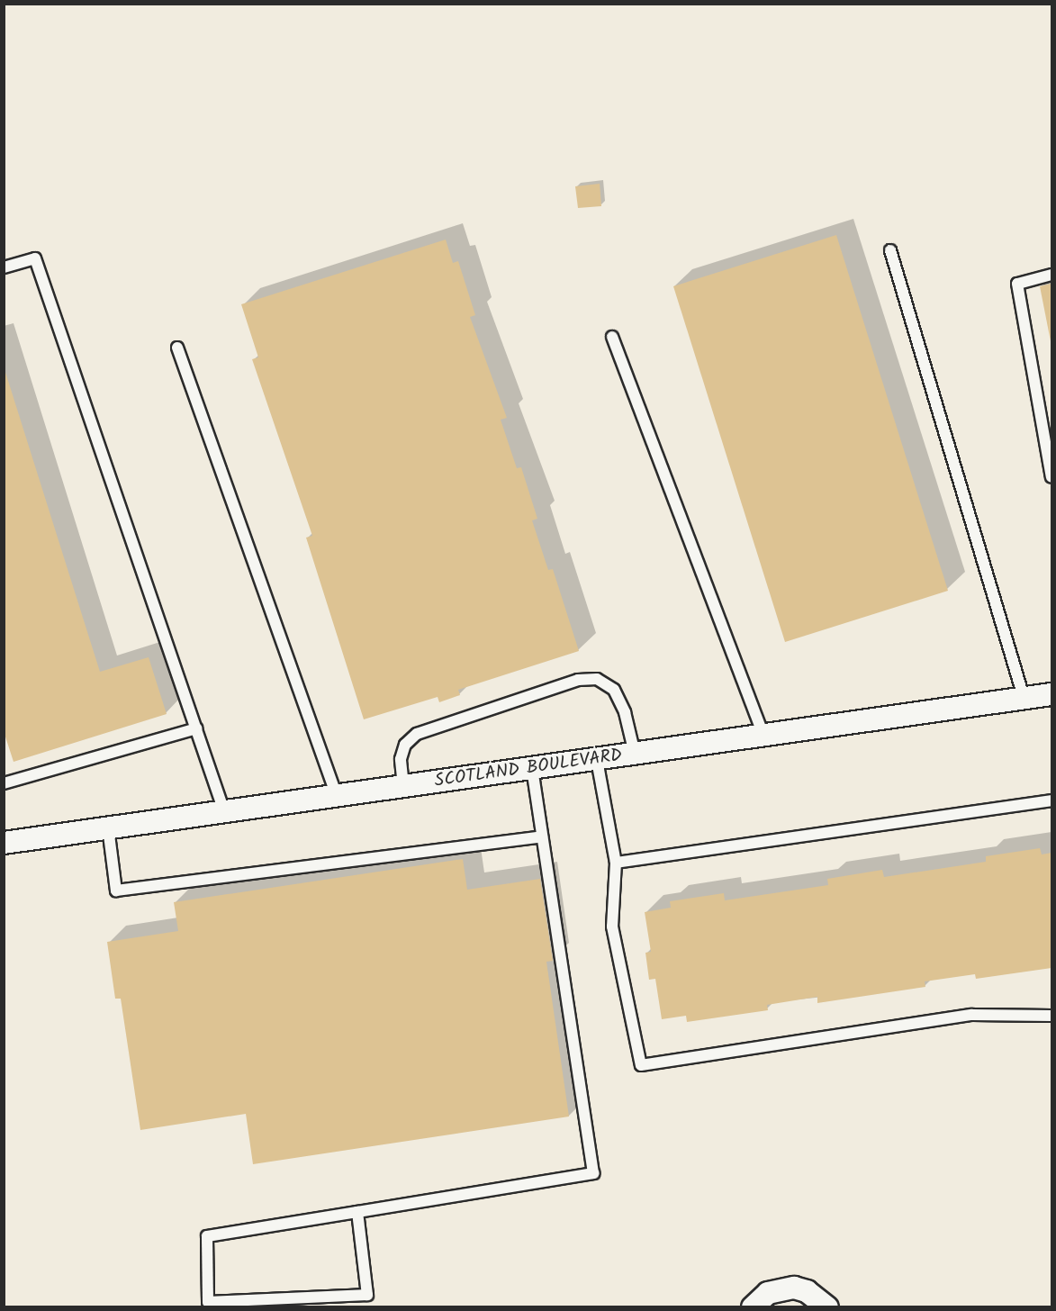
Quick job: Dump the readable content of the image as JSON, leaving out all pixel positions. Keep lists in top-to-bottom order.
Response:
{
  "streets": {
    "street": ["SCOTLAND BOULEVARD"]
  }
}
